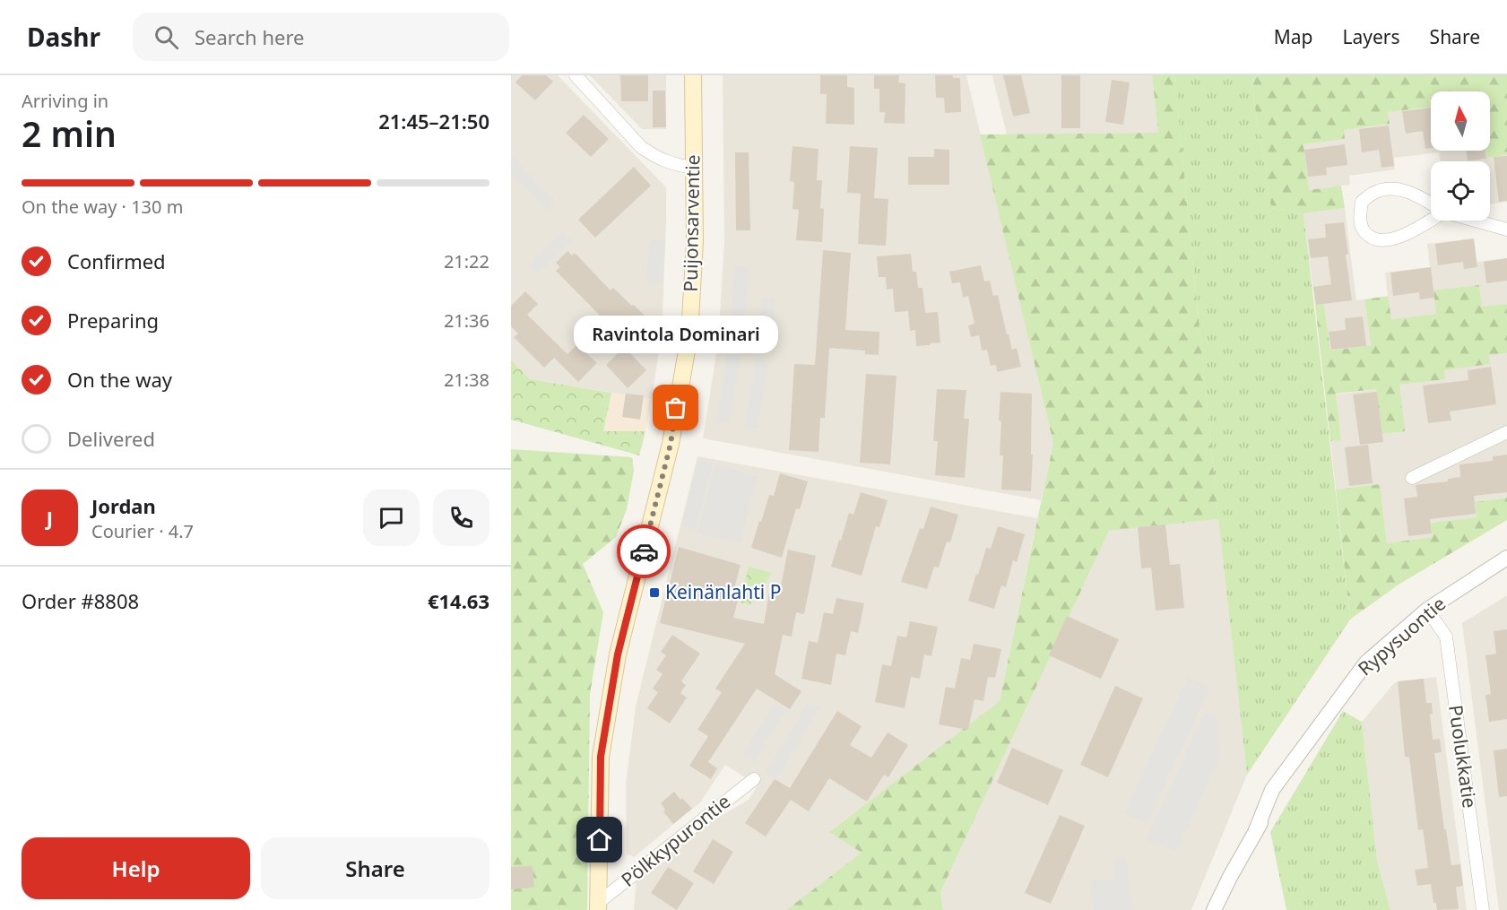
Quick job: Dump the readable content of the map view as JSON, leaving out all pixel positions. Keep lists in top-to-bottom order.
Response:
{
  "streets": {
    "main road": ["Puijonsarventie"],
    "street": ["Rypysuontie", "Puolukkatie", "Pölkkypurontie"]
  },
  "crossings": [
    ["Puijonsarventie", "Pölkkypurontie"],
    ["Rypysuontie", "Puolukkatie"]
  ],
  "places": {
    "other": ["Ravintola Dominari"],
    "transit": ["Keinänlahti P"]
  },
  "north": "top",
  "page": {
    "header": "Dashr",
    "search": "Search here",
    "nav": ["Map", "Layers", "Share"],
    "heading": ["2 min", "Arriving in", "21:45–21:50"],
    "panel": [
      "Jordan",
      "Courier · 4.7",
      "Order #8808",
      "€14.63"
    ],
    "bar": "On the way · 130 m",
    "list": [
      ["Confirmed", "21:22"],
      ["Preparing", "21:36"],
      ["On the way", "21:38"],
      "Delivered"
    ],
    "bubble": "Ravintola Dominari",
    "round": "J",
    "buttons": ["Help", "Share"]
  }
}
